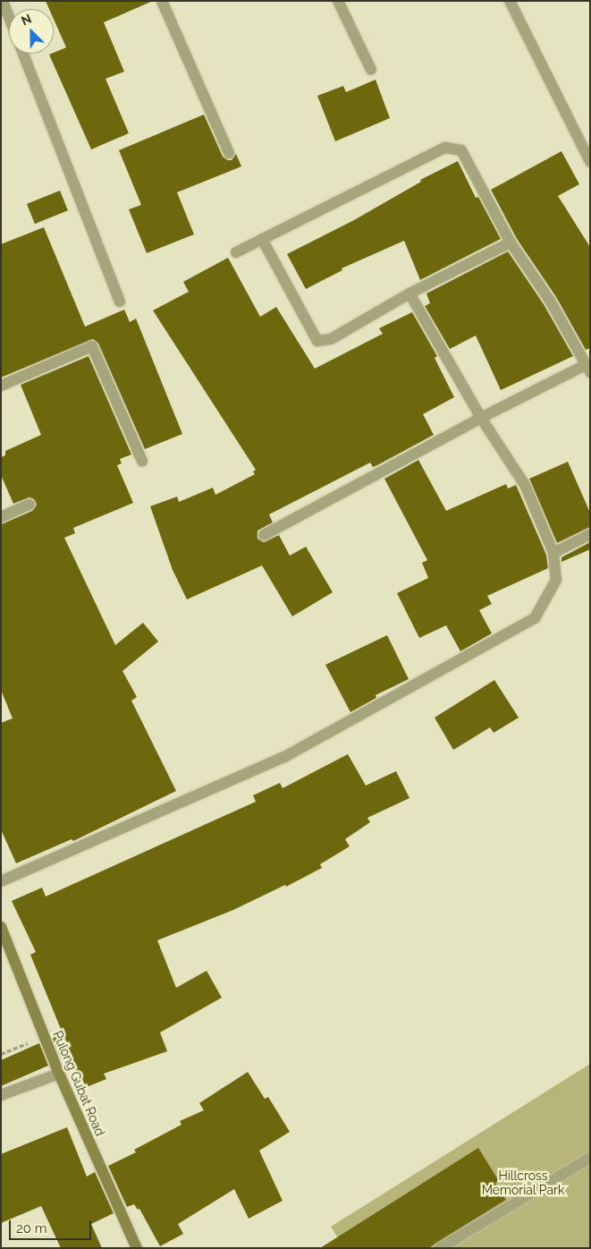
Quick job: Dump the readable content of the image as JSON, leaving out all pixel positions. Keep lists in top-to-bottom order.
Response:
{
  "streets": {
    "main road": ["Pulong Gubat Road"]
  },
  "parks": ["Hillcross Memorial Park"],
  "scale_bar": "20 m",
  "north": "top left"
}
